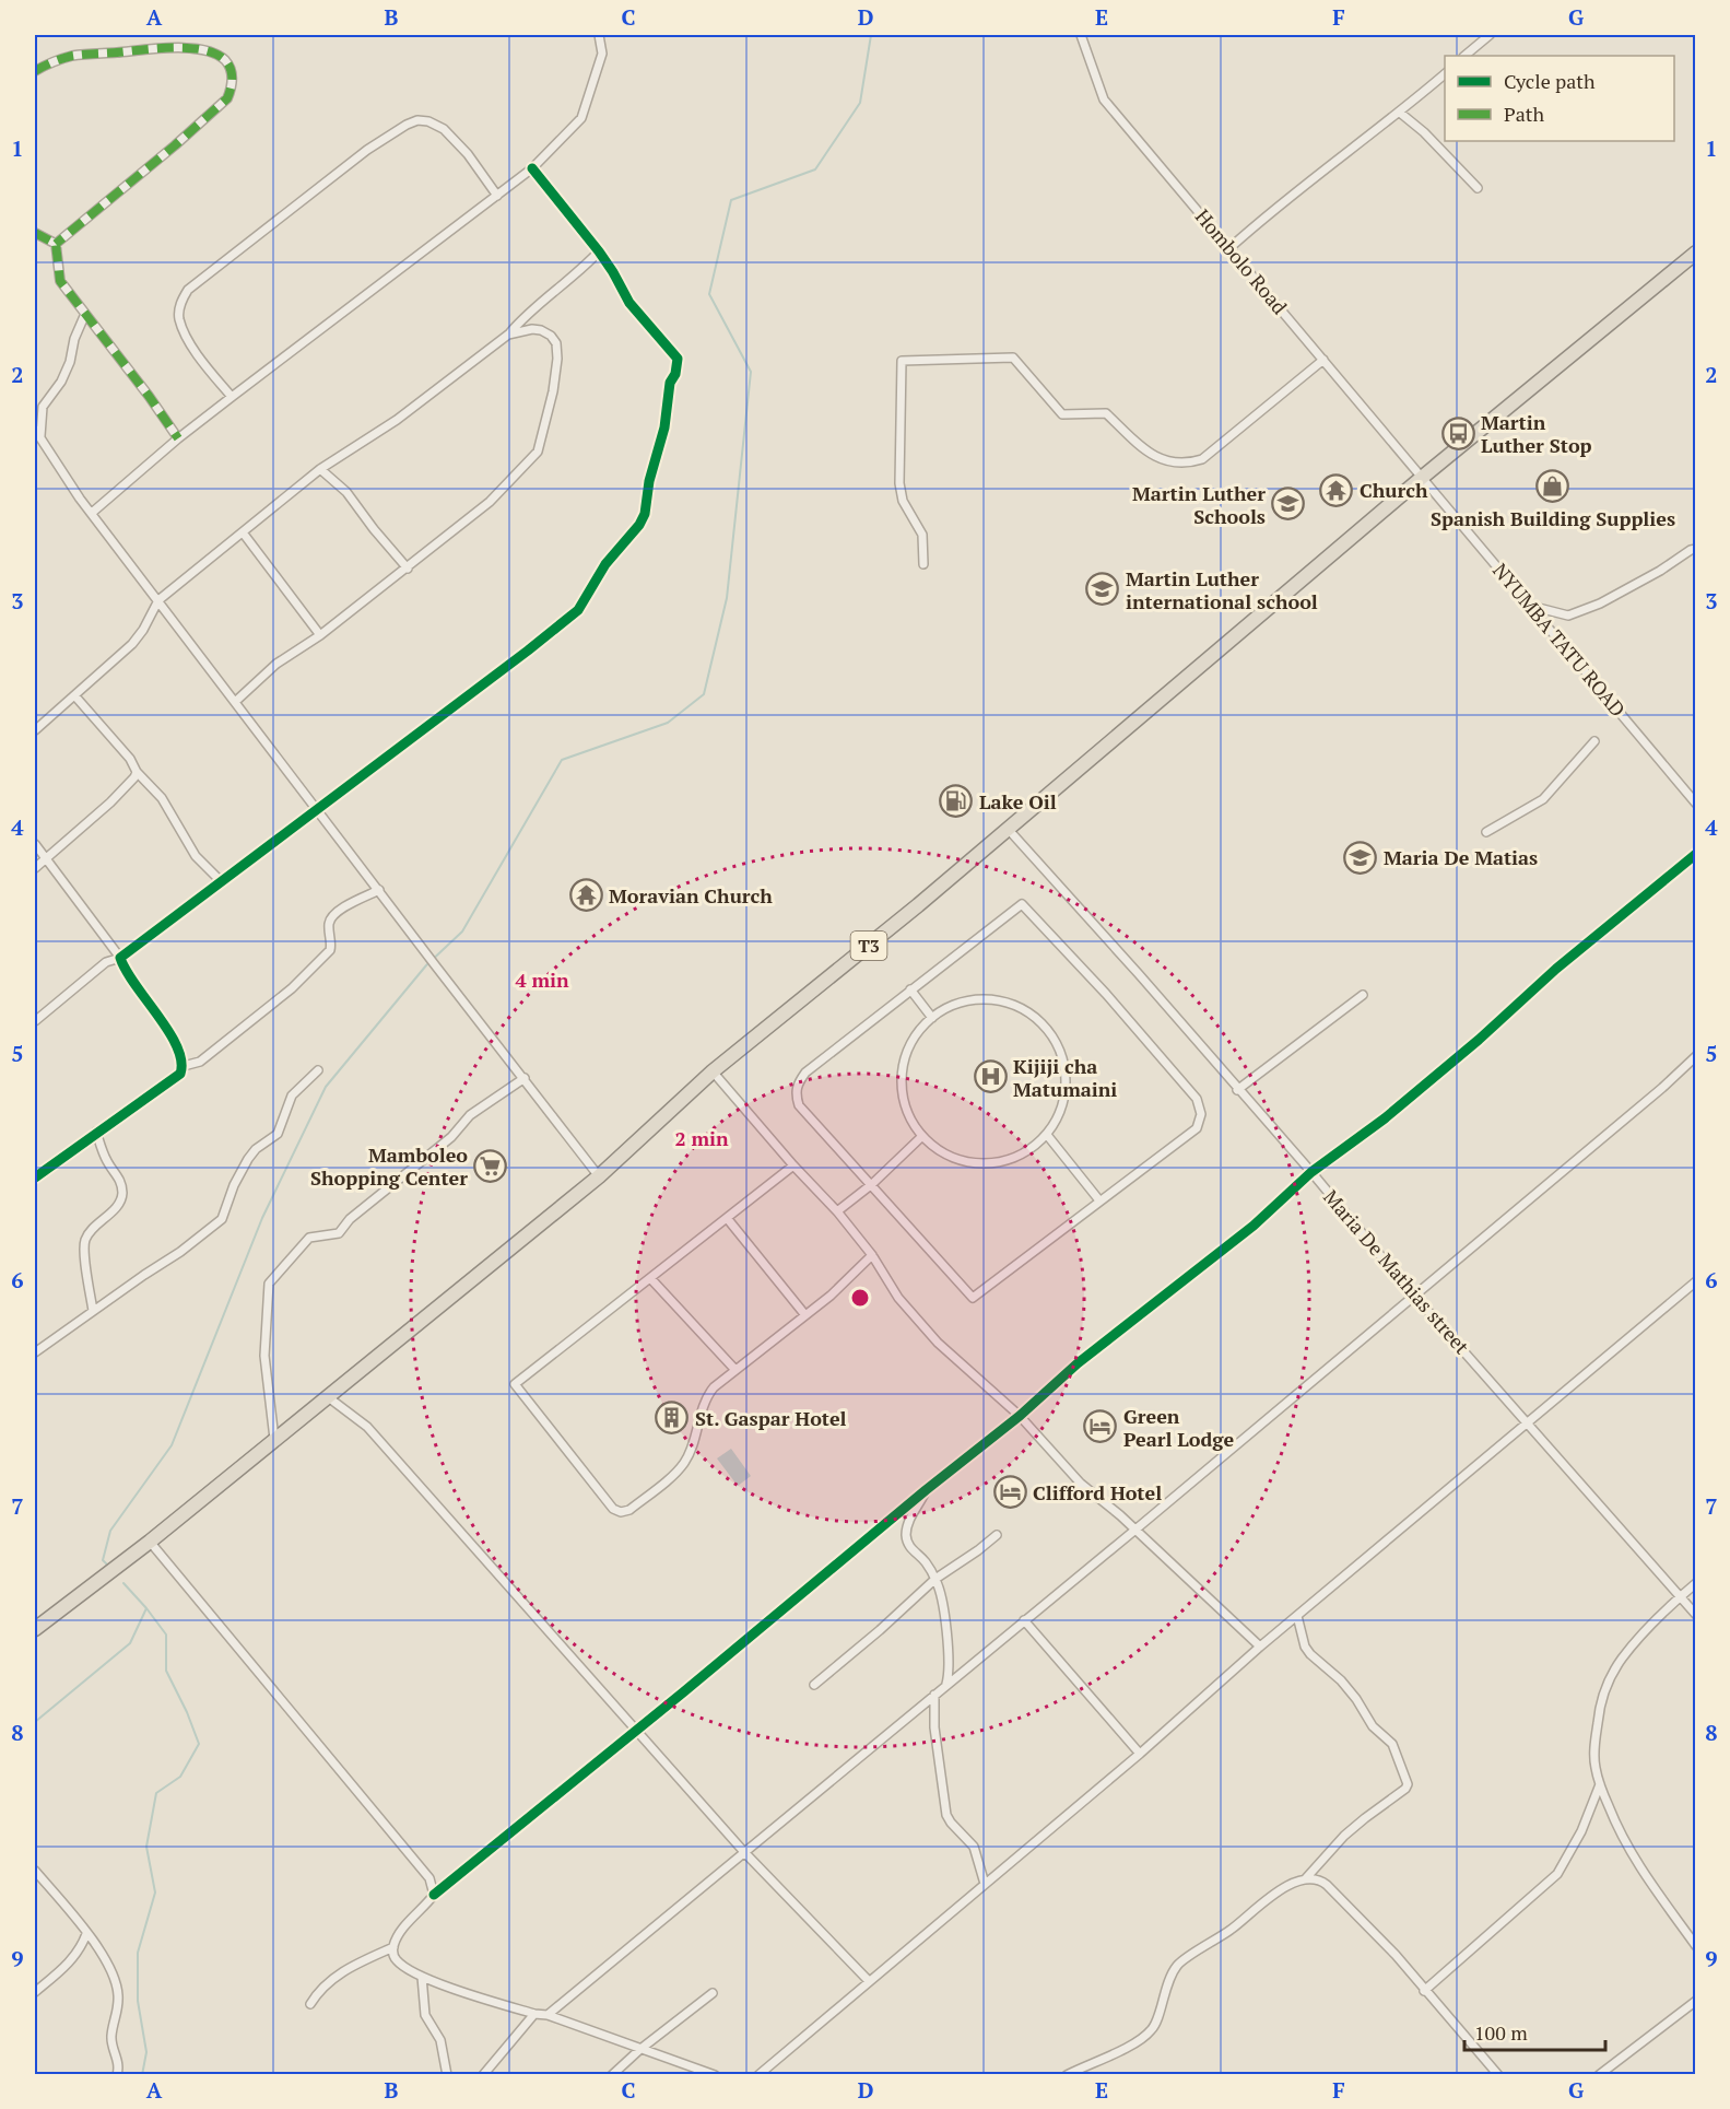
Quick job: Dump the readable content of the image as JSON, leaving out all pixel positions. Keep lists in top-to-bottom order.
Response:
{
  "streets": {
    "highway": ["T3"],
    "street": ["Hombolo Road", "NYUMBA TATU ROAD", "Maria De Mathias street"]
  },
  "crossings": [
    ["Hombolo Road", "NYUMBA TATU ROAD"],
    ["Hombolo Road", "T3"],
    ["NYUMBA TATU ROAD", "T3"],
    ["T3", "Maria De Mathias street"]
  ],
  "places": {
    "bus stop": ["Martin Luther Stop"],
    "shop": ["Spanish Building Supplies"],
    "temple": ["Church", "Moravian Church"],
    "school or university": ["Martin Luther Schools", "Martin Luther international school", "Maria De Matias"],
    "fuel station": ["Lake Oil"],
    "hospital": ["Kijiji cha Matumaini"],
    "supermarket": ["Mamboleo Shopping Center"],
    "building": ["St. Gaspar Hotel"],
    "hotel": ["Green Pearl Lodge", "Clifford Hotel"]
  },
  "legend": ["Cycle path", "Path"],
  "scale_bar": "100 m",
  "grid": {
    "columns": [
      "A",
      "B",
      "C",
      "D",
      "E",
      "F",
      "G"
    ],
    "rows": [
      "1",
      "2",
      "3",
      "4",
      "5",
      "6",
      "7",
      "8",
      "9"
    ]
  },
  "rings": ["4 min", "2 min"]
}
